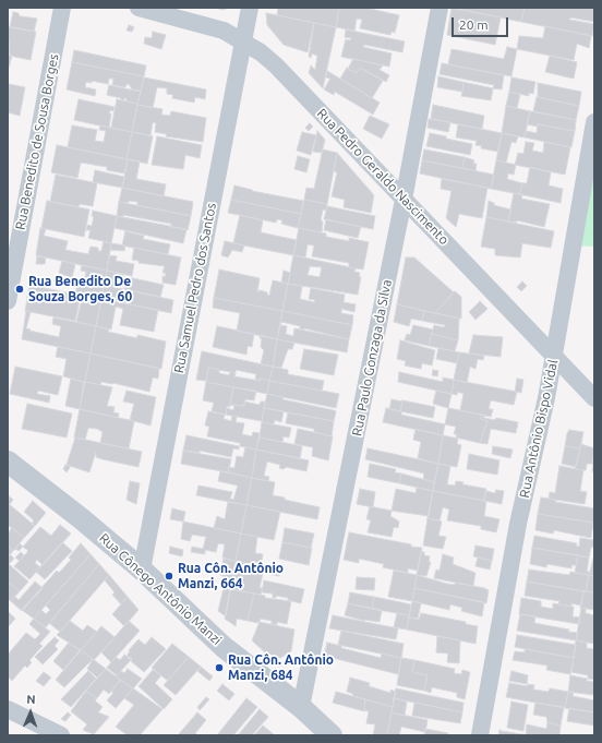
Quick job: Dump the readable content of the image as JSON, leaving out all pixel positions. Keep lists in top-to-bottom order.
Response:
{
  "streets": {
    "street": [
      "Rua Benedito de Sousa Borges",
      "Rua Pedro Geraldo Nascimento",
      "Rua Samuel Pedro dos Santos",
      "Rua Paulo Gonzaga da Silva",
      "Rua Antônio Bispo Vidal",
      "Rua Cônego Antônio Manzi"
    ]
  },
  "crossings": [
    ["Rua Pedro Geraldo Nascimento", "Rua Samuel Pedro dos Santos"],
    ["Rua Pedro Geraldo Nascimento", "Rua Paulo Gonzaga da Silva"],
    ["Rua Pedro Geraldo Nascimento", "Rua Antônio Bispo Vidal"],
    ["Rua Samuel Pedro dos Santos", "Rua Cônego Antônio Manzi"],
    ["Rua Paulo Gonzaga da Silva", "Rua Cônego Antônio Manzi"]
  ],
  "places": ["Rua Benedito De Souza Borges, 60", "Rua Côn. Antônio Manzi, 664", "Rua Côn. Antônio Manzi, 684"],
  "scale_bar": "20 m",
  "north": "top"
}
